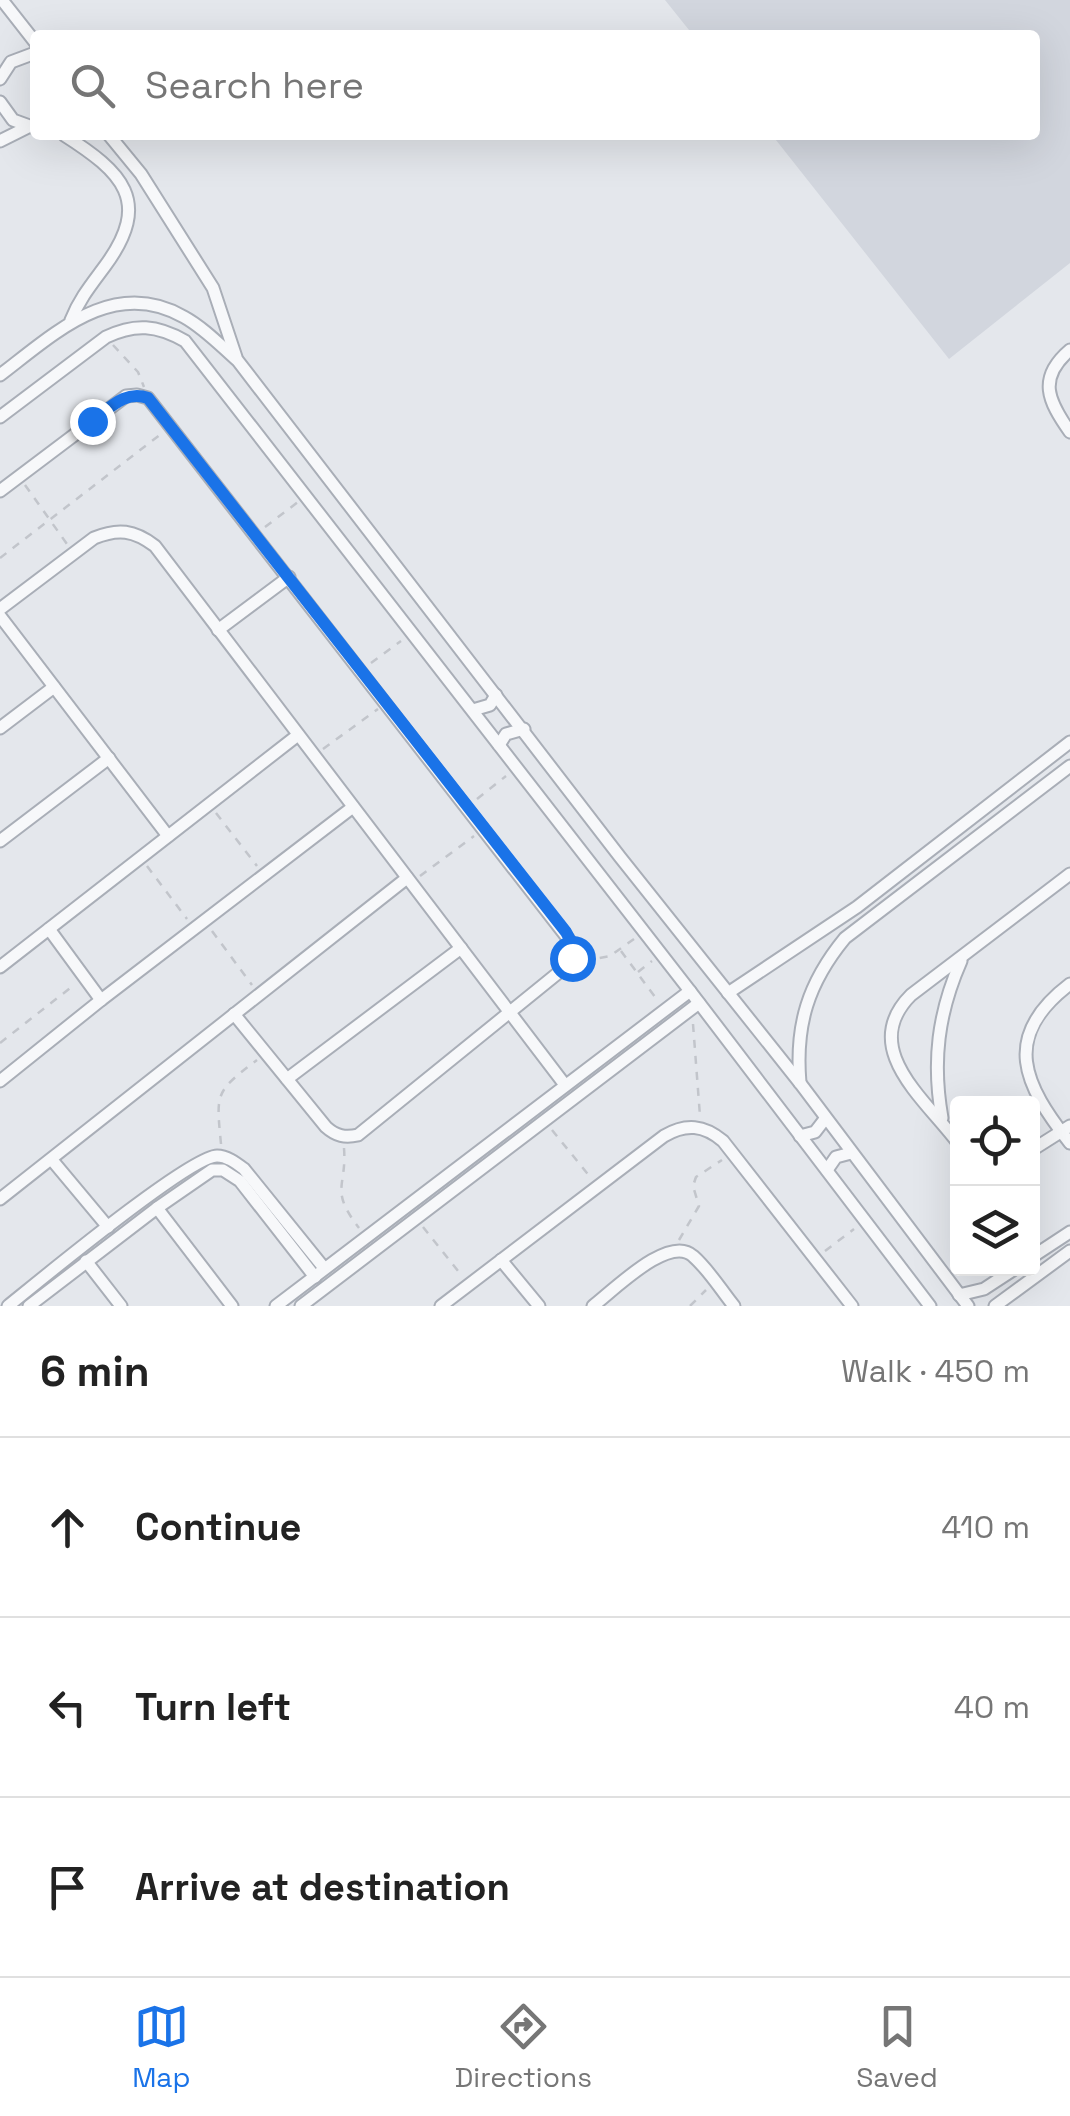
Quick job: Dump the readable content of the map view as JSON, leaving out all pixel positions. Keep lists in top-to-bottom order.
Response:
{
  "page": {
    "search": "Search here",
    "heading": ["6 min", "Walk · 450 m"],
    "list": [
      ["Continue", "410 m"],
      ["Turn left", "40 m"],
      "Arrive at destination"
    ],
    "nav": ["Map", "Directions", "Saved"]
  }
}
